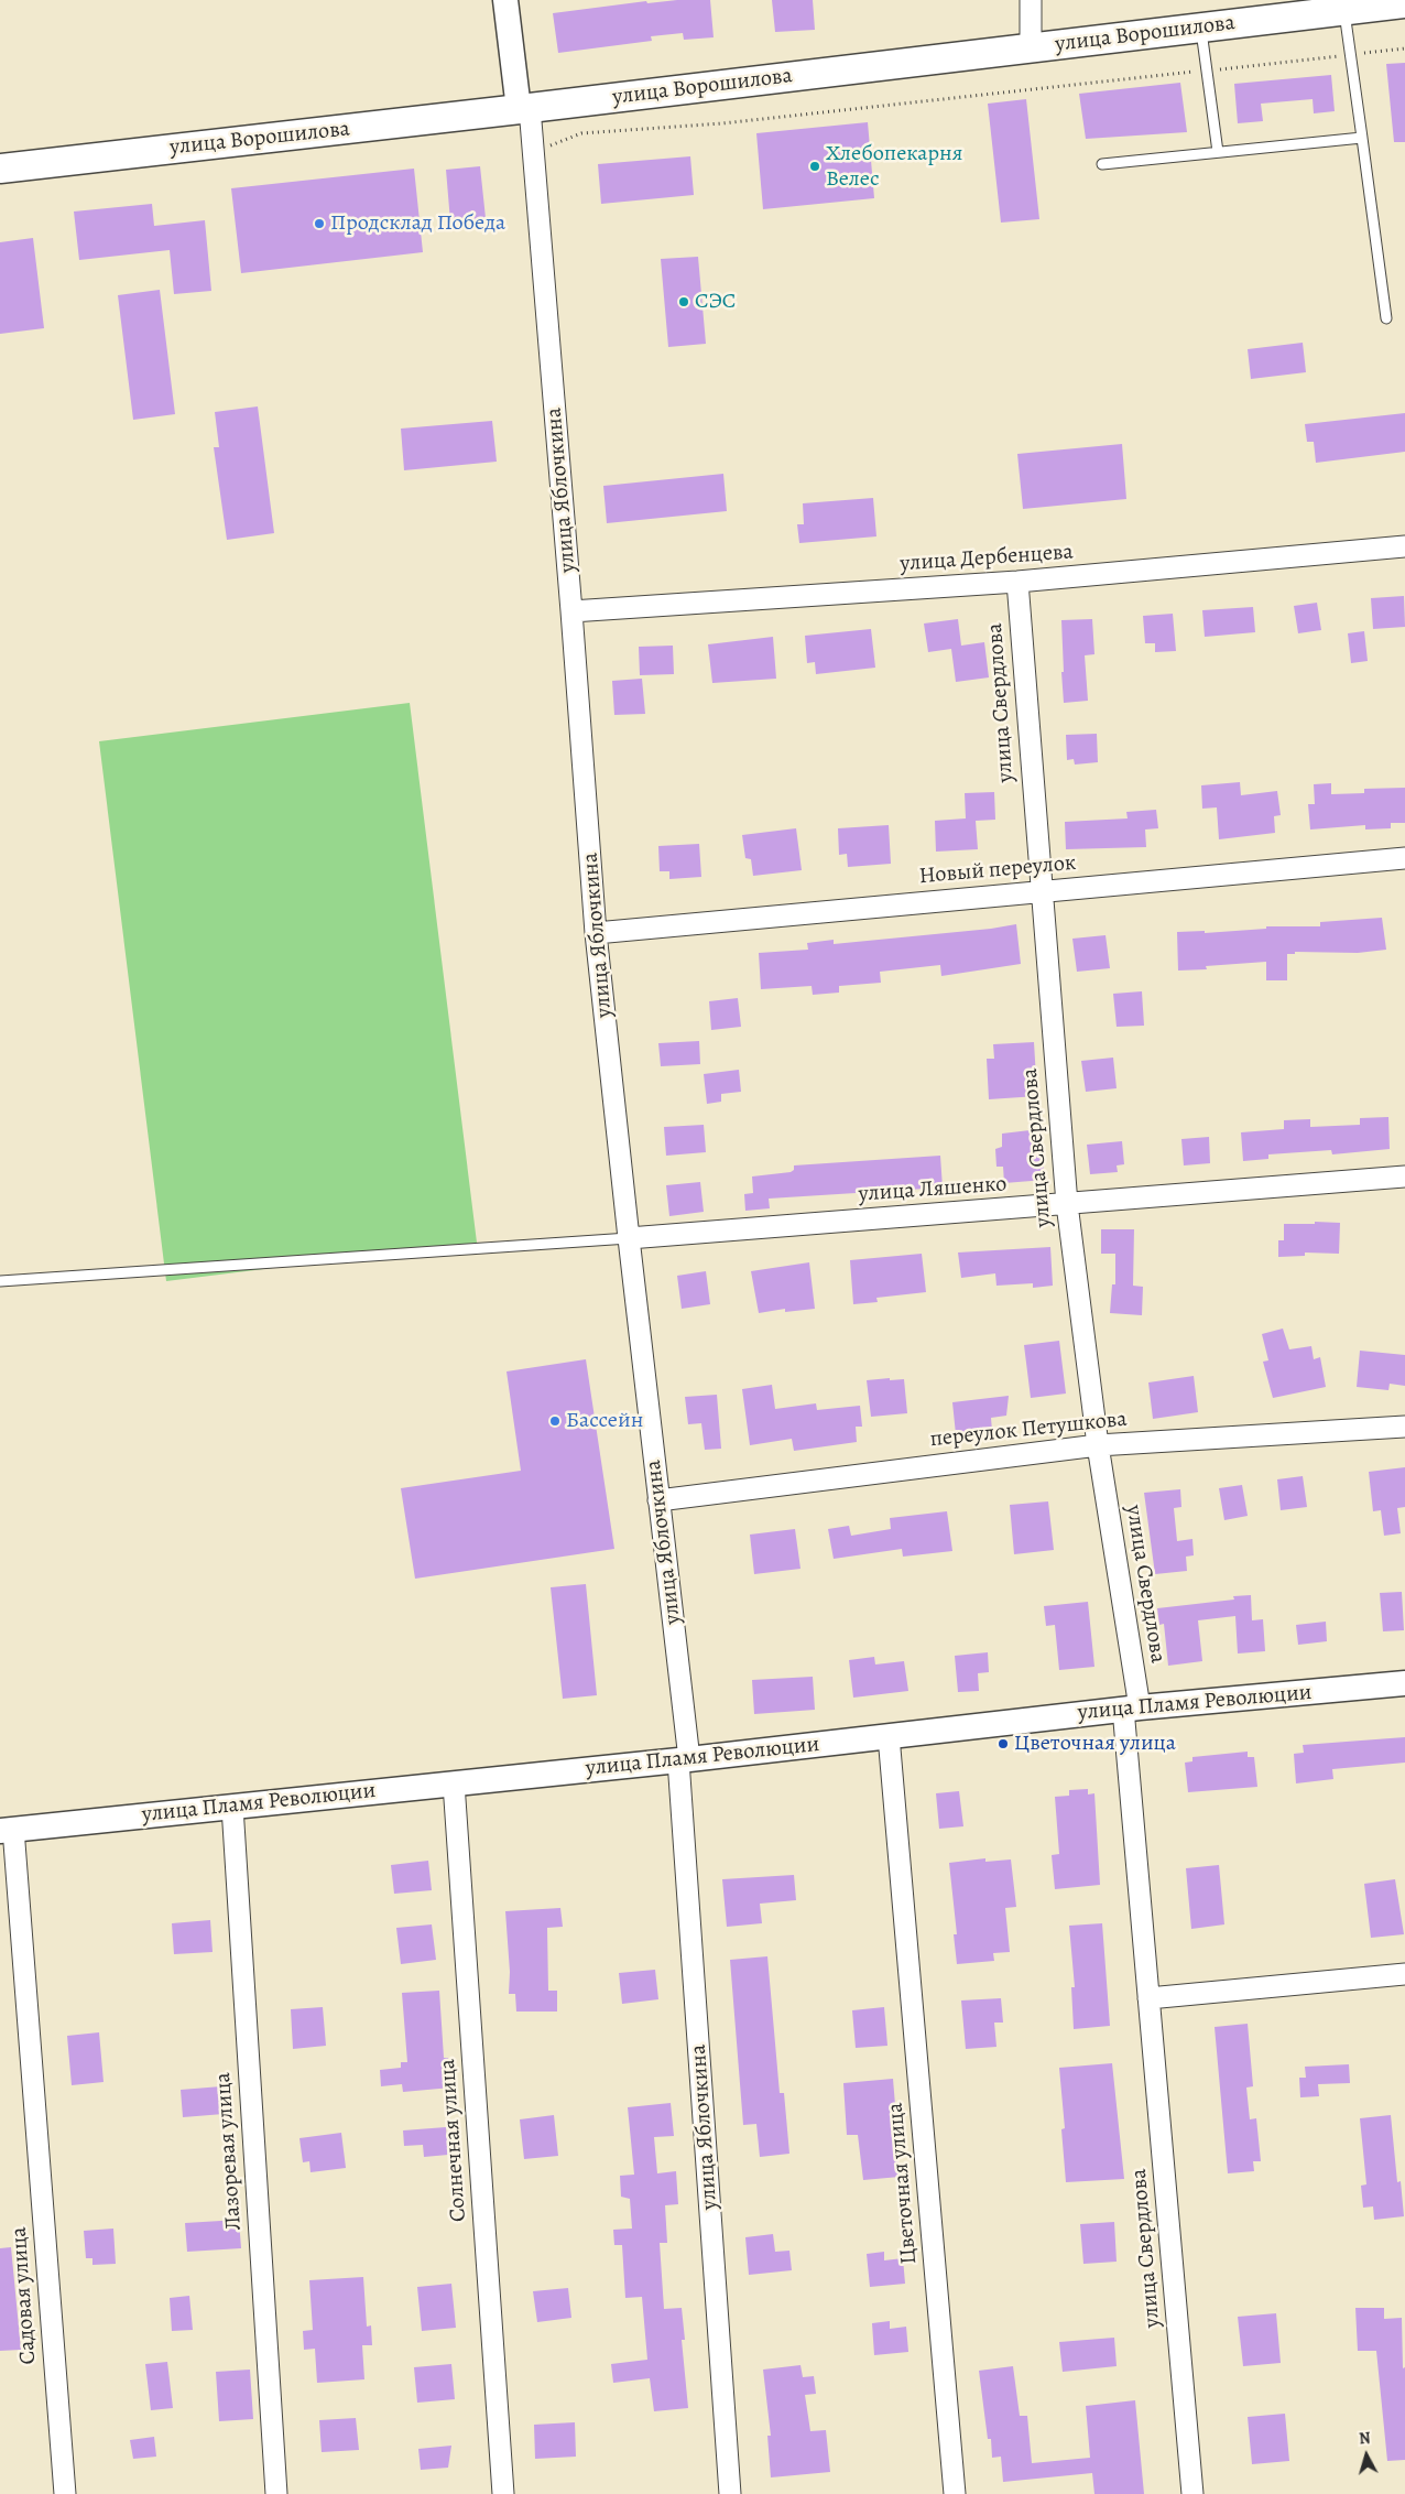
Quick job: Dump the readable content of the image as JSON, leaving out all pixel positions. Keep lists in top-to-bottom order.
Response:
{
  "streets": {
    "main road": ["улица Ворошилова"],
    "street": [
      "улица Яблочкина",
      "улица Дербенцева",
      "улица Свердлова",
      "Новый переулок",
      "улица Ляшенко",
      "переулок Петушкова",
      "улица Пламя Революции",
      "Солнечная улица",
      "Лазоревая улица",
      "Цветочная улица",
      "Садовая улица"
    ]
  },
  "crossings": [
    ["улица Ворошилова", "улица Яблочкина"],
    ["улица Яблочкина", "улица Дербенцева"],
    ["улица Яблочкина", "Новый переулок"],
    ["улица Яблочкина", "улица Ляшенко"],
    ["улица Яблочкина", "переулок Петушкова"],
    ["улица Яблочкина", "улица Пламя Революции"],
    ["улица Дербенцева", "улица Свердлова"],
    ["улица Свердлова", "Новый переулок"],
    ["улица Свердлова", "улица Ляшенко"],
    ["улица Свердлова", "переулок Петушкова"],
    ["улица Свердлова", "улица Пламя Революции"],
    ["улица Пламя Революции", "Солнечная улица"],
    ["улица Пламя Революции", "Лазоревая улица"],
    ["улица Пламя Революции", "Цветочная улица"],
    ["улица Пламя Революции", "Садовая улица"]
  ],
  "places": [
    "Хлебопекарня Велес",
    "Продсклад Победа",
    "СЭС",
    "Бассейн",
    "Цветочная улица"
  ],
  "north": "top"
}
